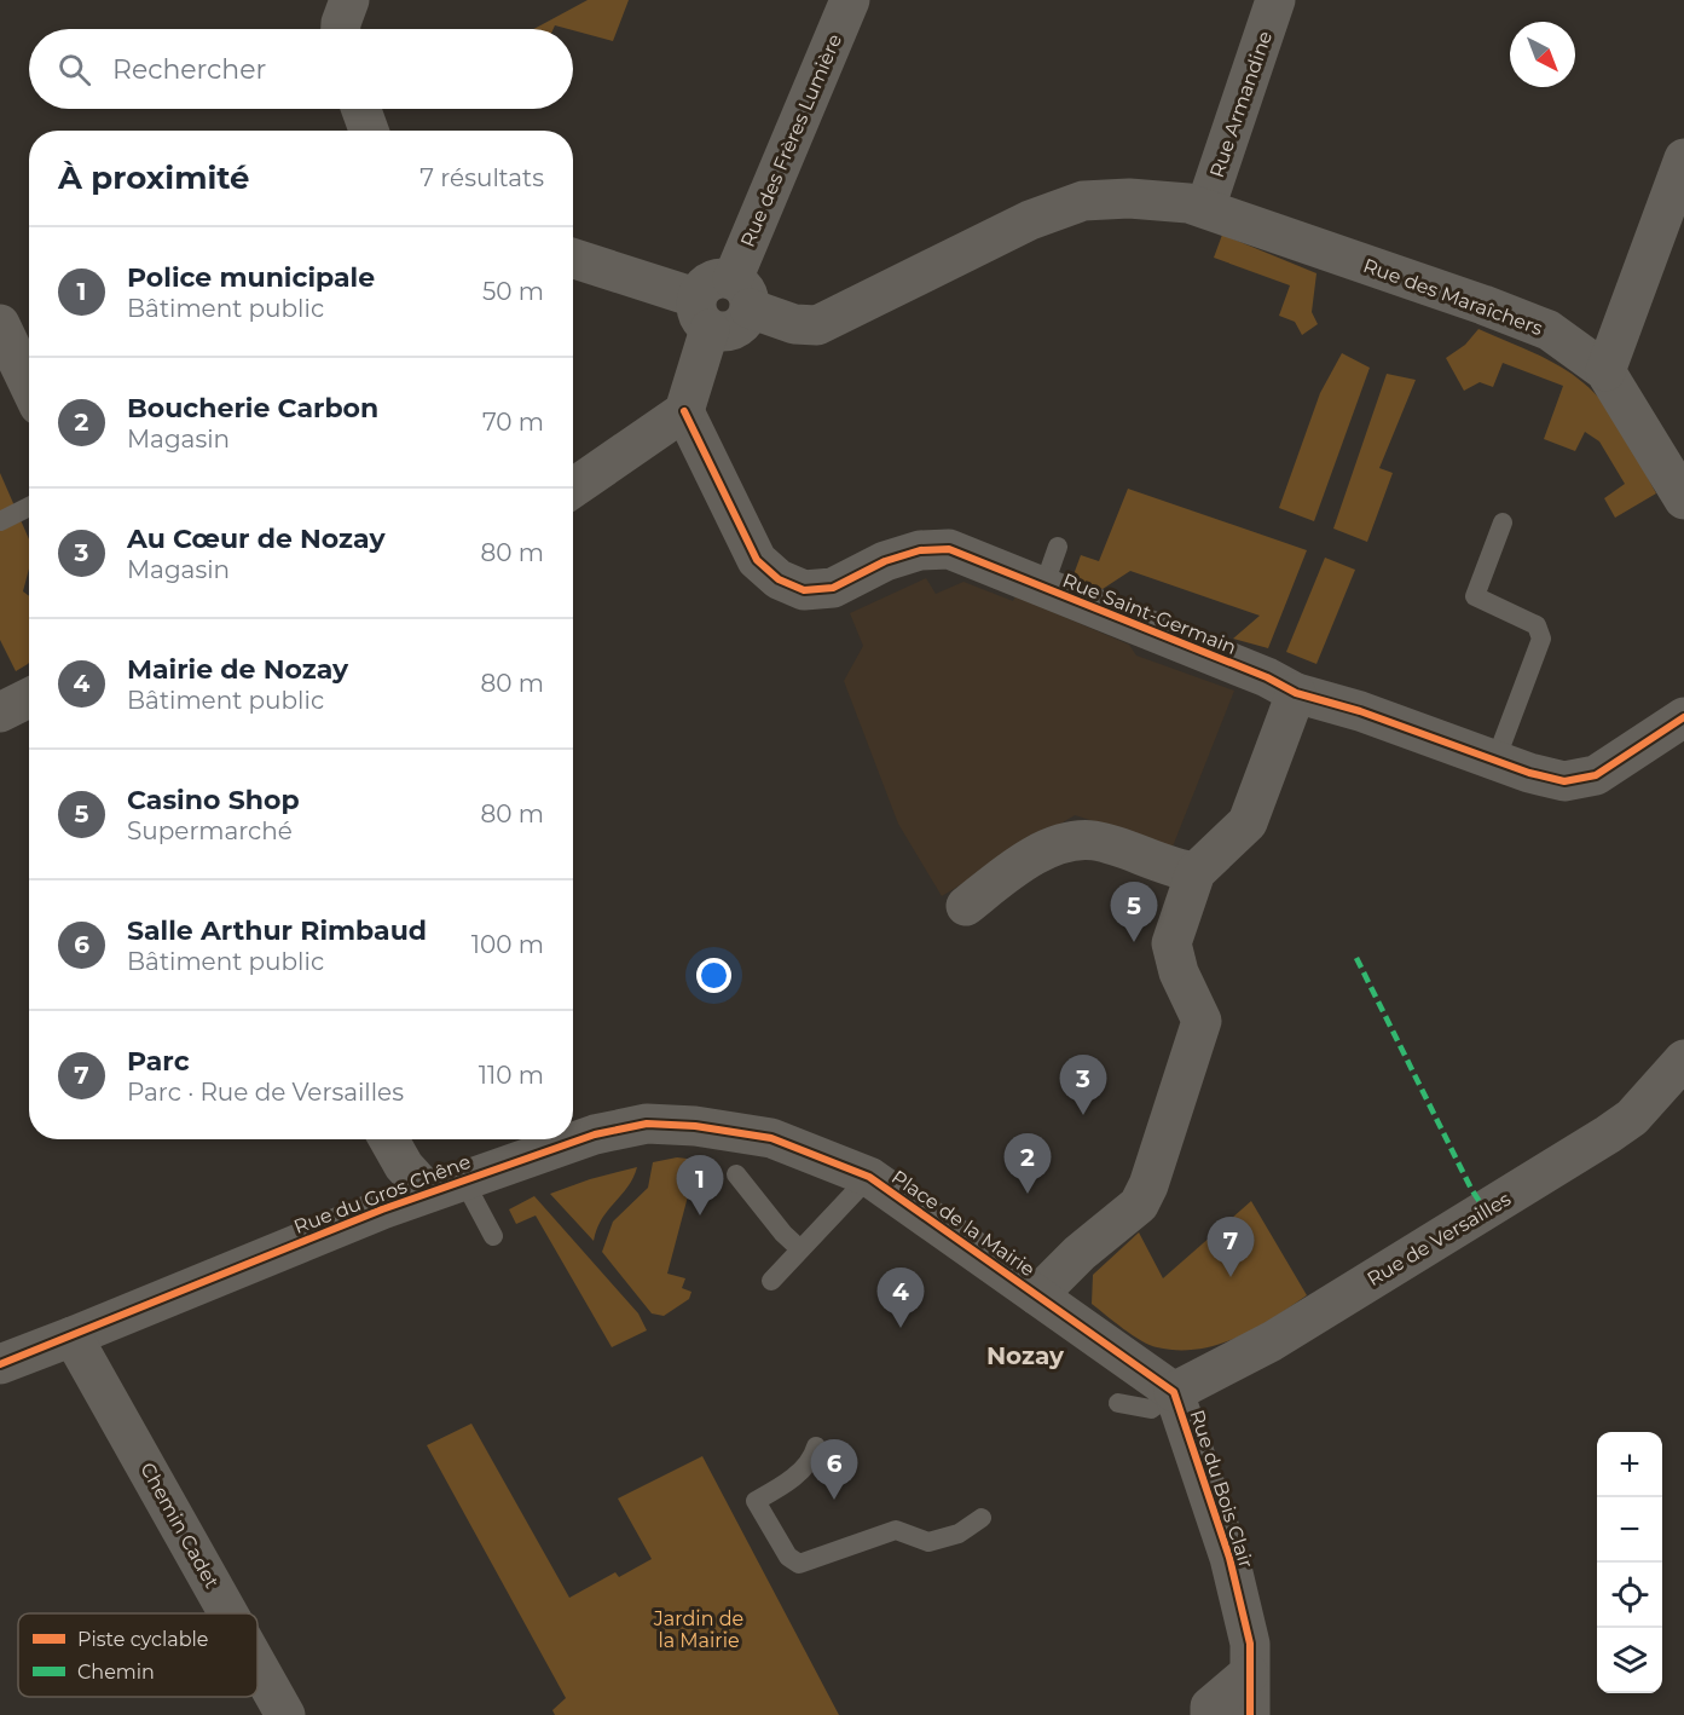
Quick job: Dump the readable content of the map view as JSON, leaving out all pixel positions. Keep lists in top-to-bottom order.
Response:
{
  "streets": {
    "street": [
      "Rue Armandine",
      "Rue des Frères Lumière",
      "Rue des Maraîchers",
      "Rue Saint-Germain",
      "Rue du Gros Chêne",
      "Place de la Mairie",
      "Rue de Versailles",
      "Rue du Bois Clair",
      "Chemin Cadet"
    ]
  },
  "crossings": [
    ["Rue Armandine", "Rue des Maraîchers"],
    ["Rue des Frères Lumière", "Rue des Maraîchers"],
    ["Rue du Gros Chêne", "Place de la Mairie"],
    ["Rue du Gros Chêne", "Chemin Cadet"],
    ["Place de la Mairie", "Rue du Bois Clair"],
    ["Rue de Versailles", "Rue du Bois Clair"]
  ],
  "districts": ["Nozay"],
  "parks": ["Jardin de la Mairie"],
  "legend": ["Piste cyclable", "Chemin"],
  "north": "bottom right",
  "page": {
    "search": "Rechercher",
    "heading": ["À proximité", "7 résultats"],
    "list": [
      {
        "mark": "1",
        "name": "Police municipale",
        "note": "Bâtiment public",
        "value": "50 m"
      },
      {
        "mark": "2",
        "name": "Boucherie Carbon",
        "note": "Magasin",
        "value": "70 m"
      },
      {
        "mark": "3",
        "name": "Au Cœur de Nozay",
        "note": "Magasin",
        "value": "80 m"
      },
      {
        "mark": "4",
        "name": "Mairie de Nozay",
        "note": "Bâtiment public",
        "value": "80 m"
      },
      {
        "mark": "5",
        "name": "Casino Shop",
        "note": "Supermarché",
        "value": "80 m"
      },
      {
        "mark": "6",
        "name": "Salle Arthur Rimbaud",
        "note": "Bâtiment public",
        "value": "100 m"
      },
      {
        "mark": "7",
        "name": "Parc",
        "note": "Parc · Rue de Versailles",
        "value": "110 m"
      }
    ],
    "pins": [
      "5",
      "3",
      "2",
      "1",
      "7",
      "4",
      "6"
    ],
    "map_buttons": ["+", "−"]
  }
}
